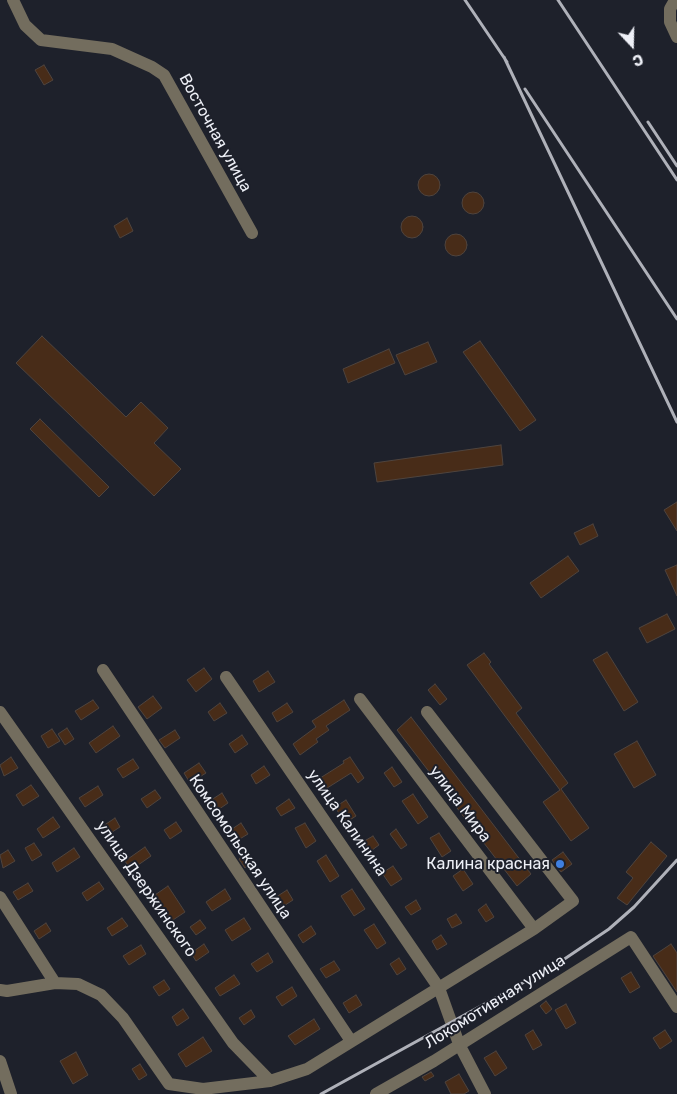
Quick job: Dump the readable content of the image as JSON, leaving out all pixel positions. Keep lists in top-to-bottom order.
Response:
{
  "streets": {
    "street": [
      "Восточная улица",
      "улица Мира",
      "улица Калинина",
      "Комсомольская улица",
      "улица Дзержинского",
      "Локомотивная улица"
    ]
  },
  "crossings": [
    ["улица Калинина", "Локомотивная улица"]
  ],
  "places": ["Калина красная"],
  "north": "bottom"
}
